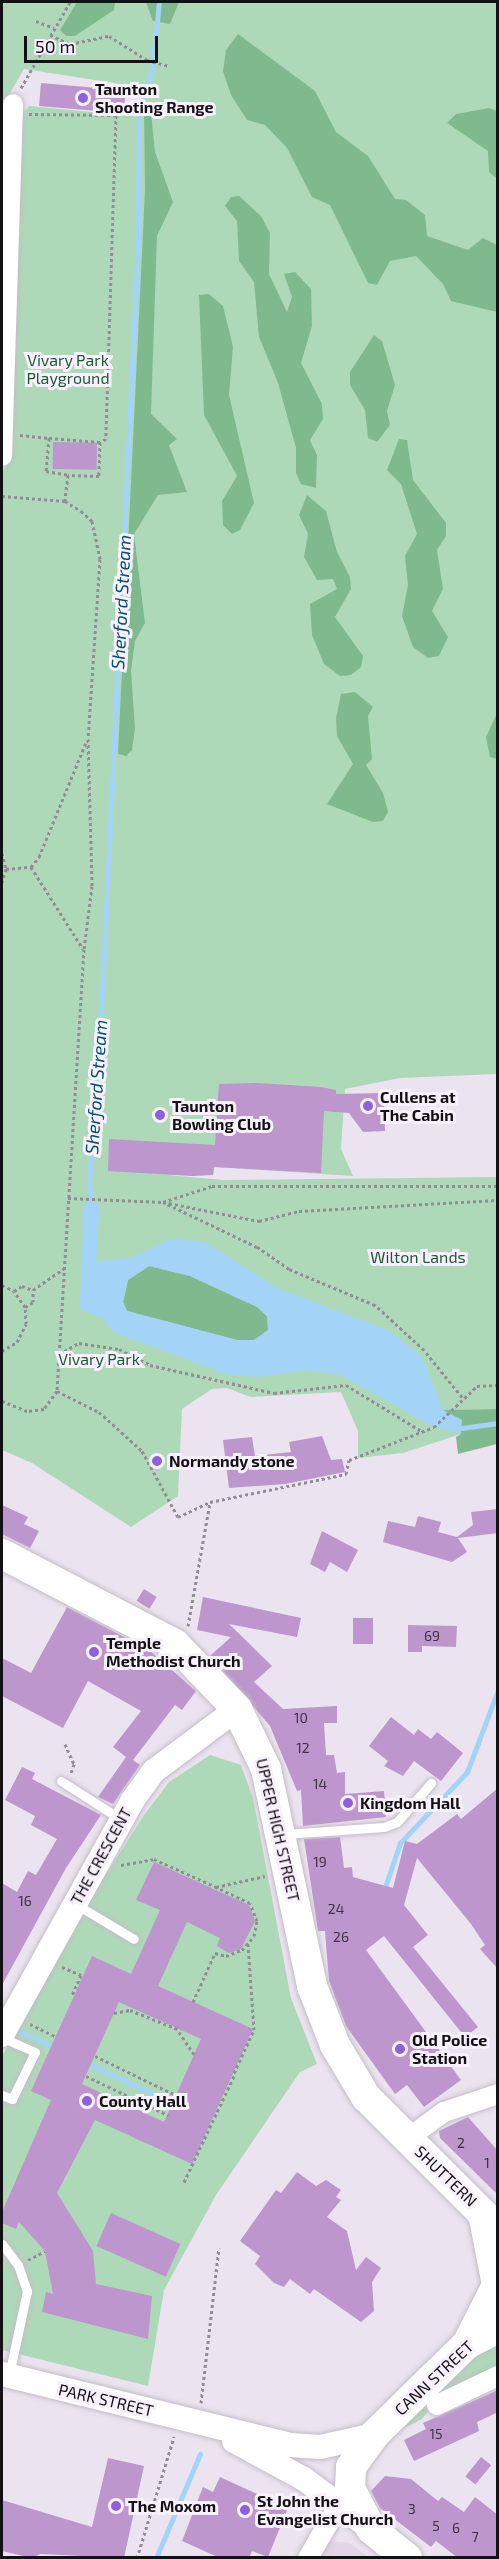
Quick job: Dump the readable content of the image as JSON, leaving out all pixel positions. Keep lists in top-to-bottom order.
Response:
{
  "streets": {
    "main road": ["UPPER HIGH STREET", "SHUTTERN", "CANN STREET"],
    "street": ["THE CRESCENT", "PARK STREET"]
  },
  "crossings": [
    ["UPPER HIGH STREET", "THE CRESCENT"],
    ["UPPER HIGH STREET", "SHUTTERN"],
    ["CANN STREET", "PARK STREET"]
  ],
  "water": ["Sherford Stream"],
  "parks": ["Vivary Park Playground", "Wilton Lands", "Vivary Park"],
  "places": [
    "Taunton Shooting Range",
    "Cullens at The Cabin",
    "Taunton Bowling Club",
    "Normandy stone",
    "Temple Methodist Church",
    "Kingdom Hall",
    "Old Police Station",
    "County Hall",
    "The Moxom",
    "St John the Evangelist Church"
  ],
  "house_numbers": [
    "69",
    "10",
    "12",
    "14",
    "19",
    "16",
    "24",
    "26",
    "2",
    "1",
    "15",
    "3",
    "5",
    "6",
    "7"
  ],
  "scale_bar": "50 m"
}
